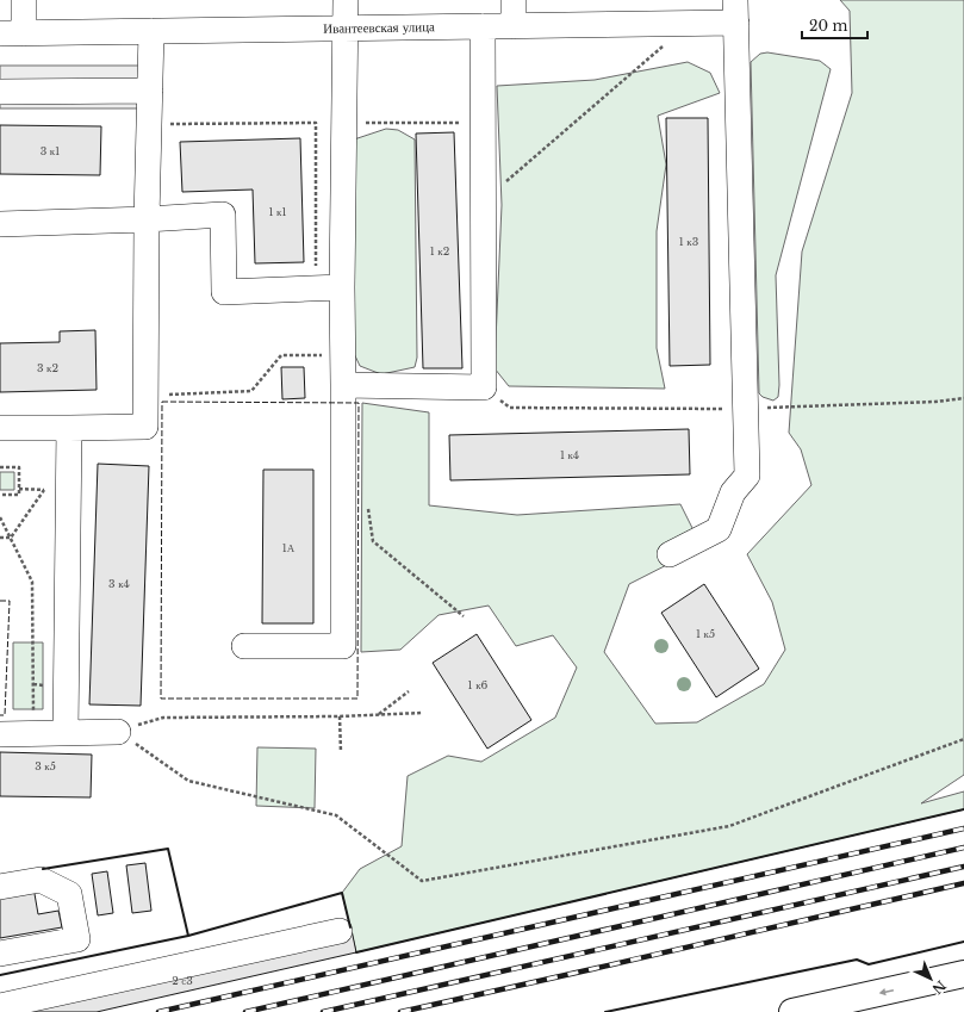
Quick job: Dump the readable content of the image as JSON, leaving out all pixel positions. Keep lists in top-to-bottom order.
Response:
{
  "streets": {
    "street": ["Ивантеевская улица"]
  },
  "house_numbers": [
    "3 к1",
    "1 к1",
    "1 к3",
    "1 к2",
    "3 к2",
    "1 к4",
    "1А",
    "3 к4",
    "1 к5",
    "1 к6",
    "3 к5",
    "2 с3"
  ],
  "scale_bar": "20 m",
  "north": "bottom right"
}
